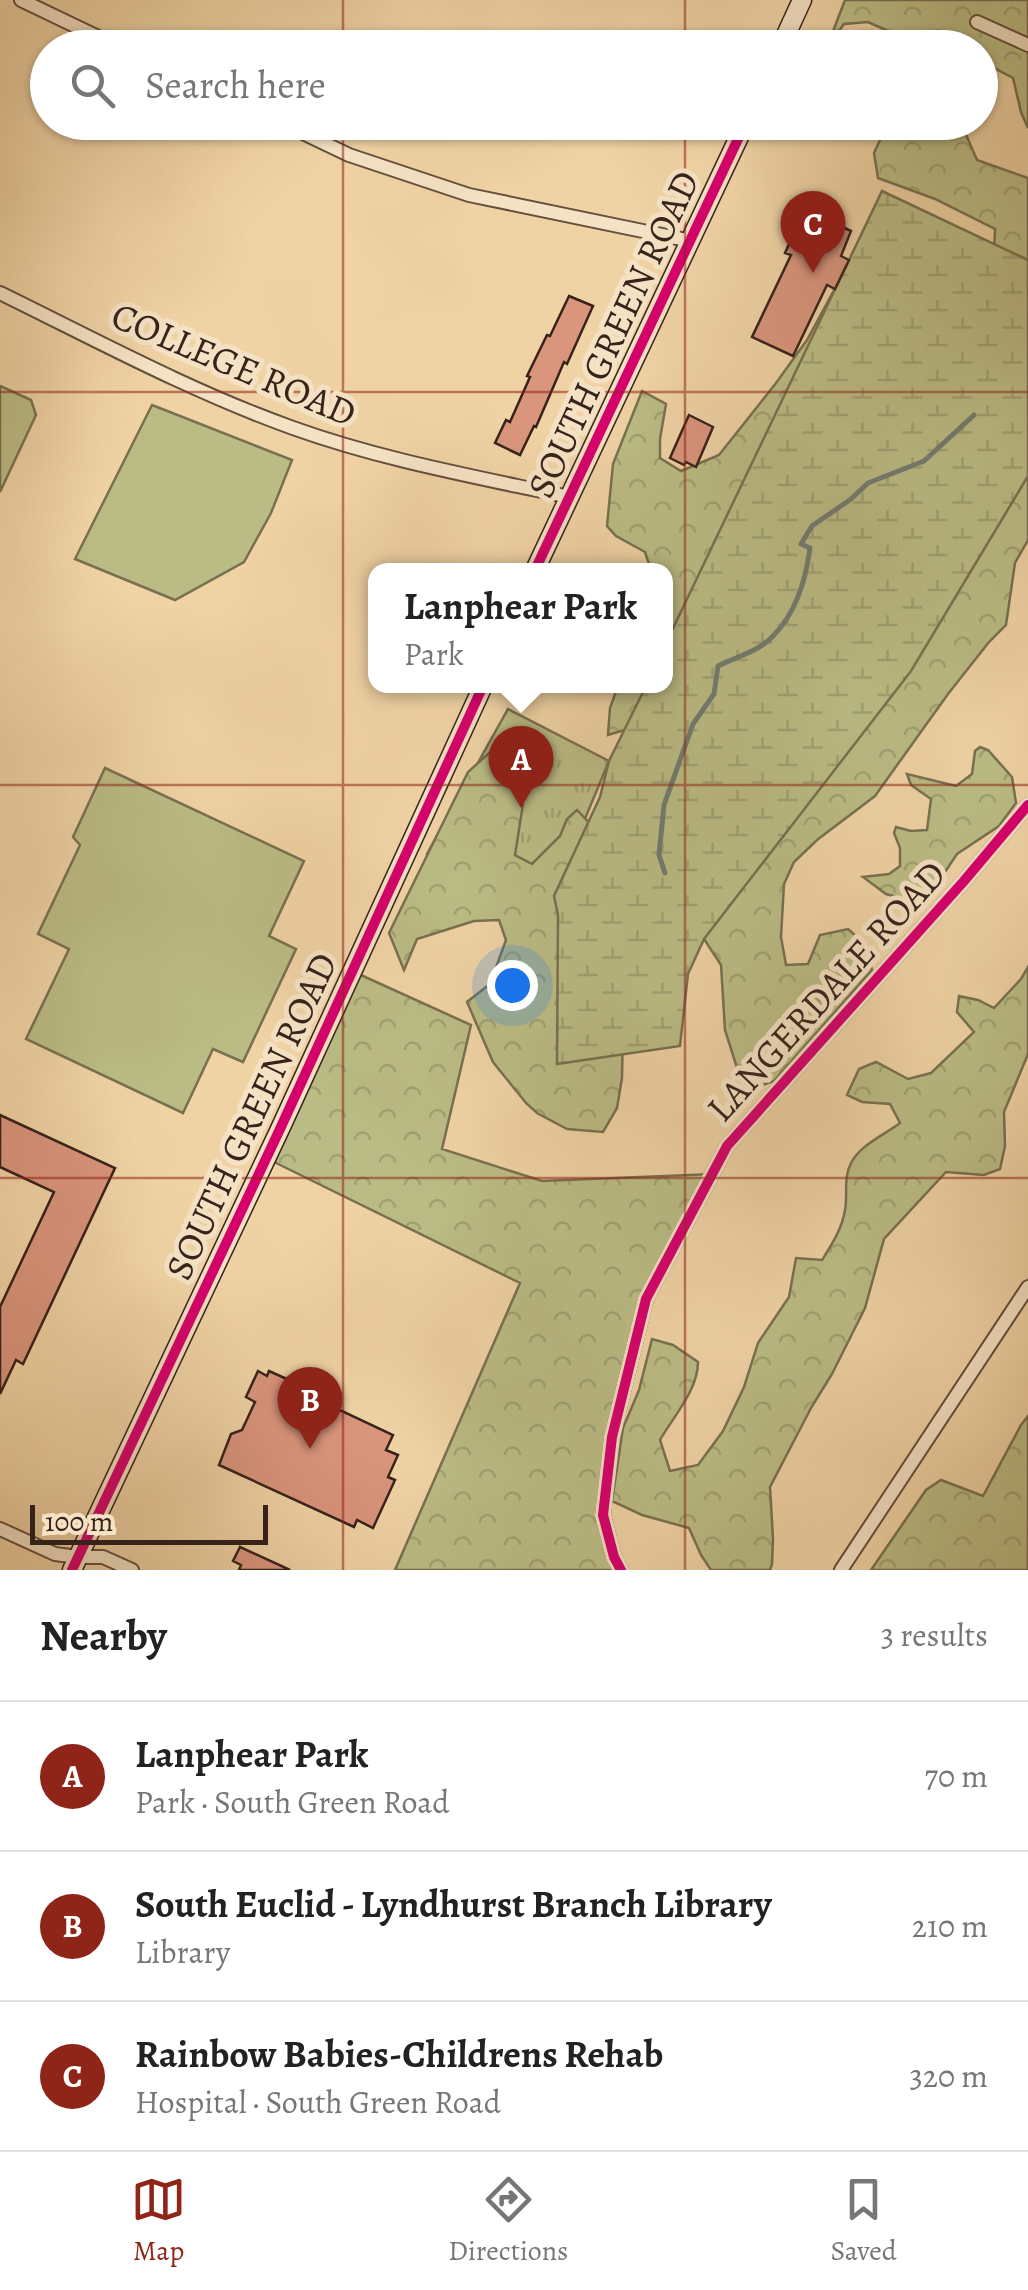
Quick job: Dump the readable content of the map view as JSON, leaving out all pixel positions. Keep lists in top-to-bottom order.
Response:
{
  "streets": {
    "main road": ["SOUTH GREEN ROAD"],
    "street": ["COLLEGE ROAD", "LANGERDALE ROAD"]
  },
  "crossings": [
    ["SOUTH GREEN ROAD", "COLLEGE ROAD"]
  ],
  "scale_bar": "100 m",
  "page": {
    "search": "Search here",
    "pins": ["C", "A", "B"],
    "popup": ["Lanphear Park", "Park"],
    "scale": "100 m",
    "heading": ["Nearby", "3 results"],
    "list": [
      {
        "mark": "A",
        "name": "Lanphear Park",
        "note": "Park · South Green Road",
        "value": "70 m"
      },
      {
        "mark": "B",
        "name": "South Euclid - Lyndhurst Branch Library",
        "note": "Library",
        "value": "210 m"
      },
      {
        "mark": "C",
        "name": "Rainbow Babies-Childrens Rehab",
        "note": "Hospital · South Green Road",
        "value": "320 m"
      }
    ],
    "nav": ["Map", "Directions", "Saved"]
  }
}
